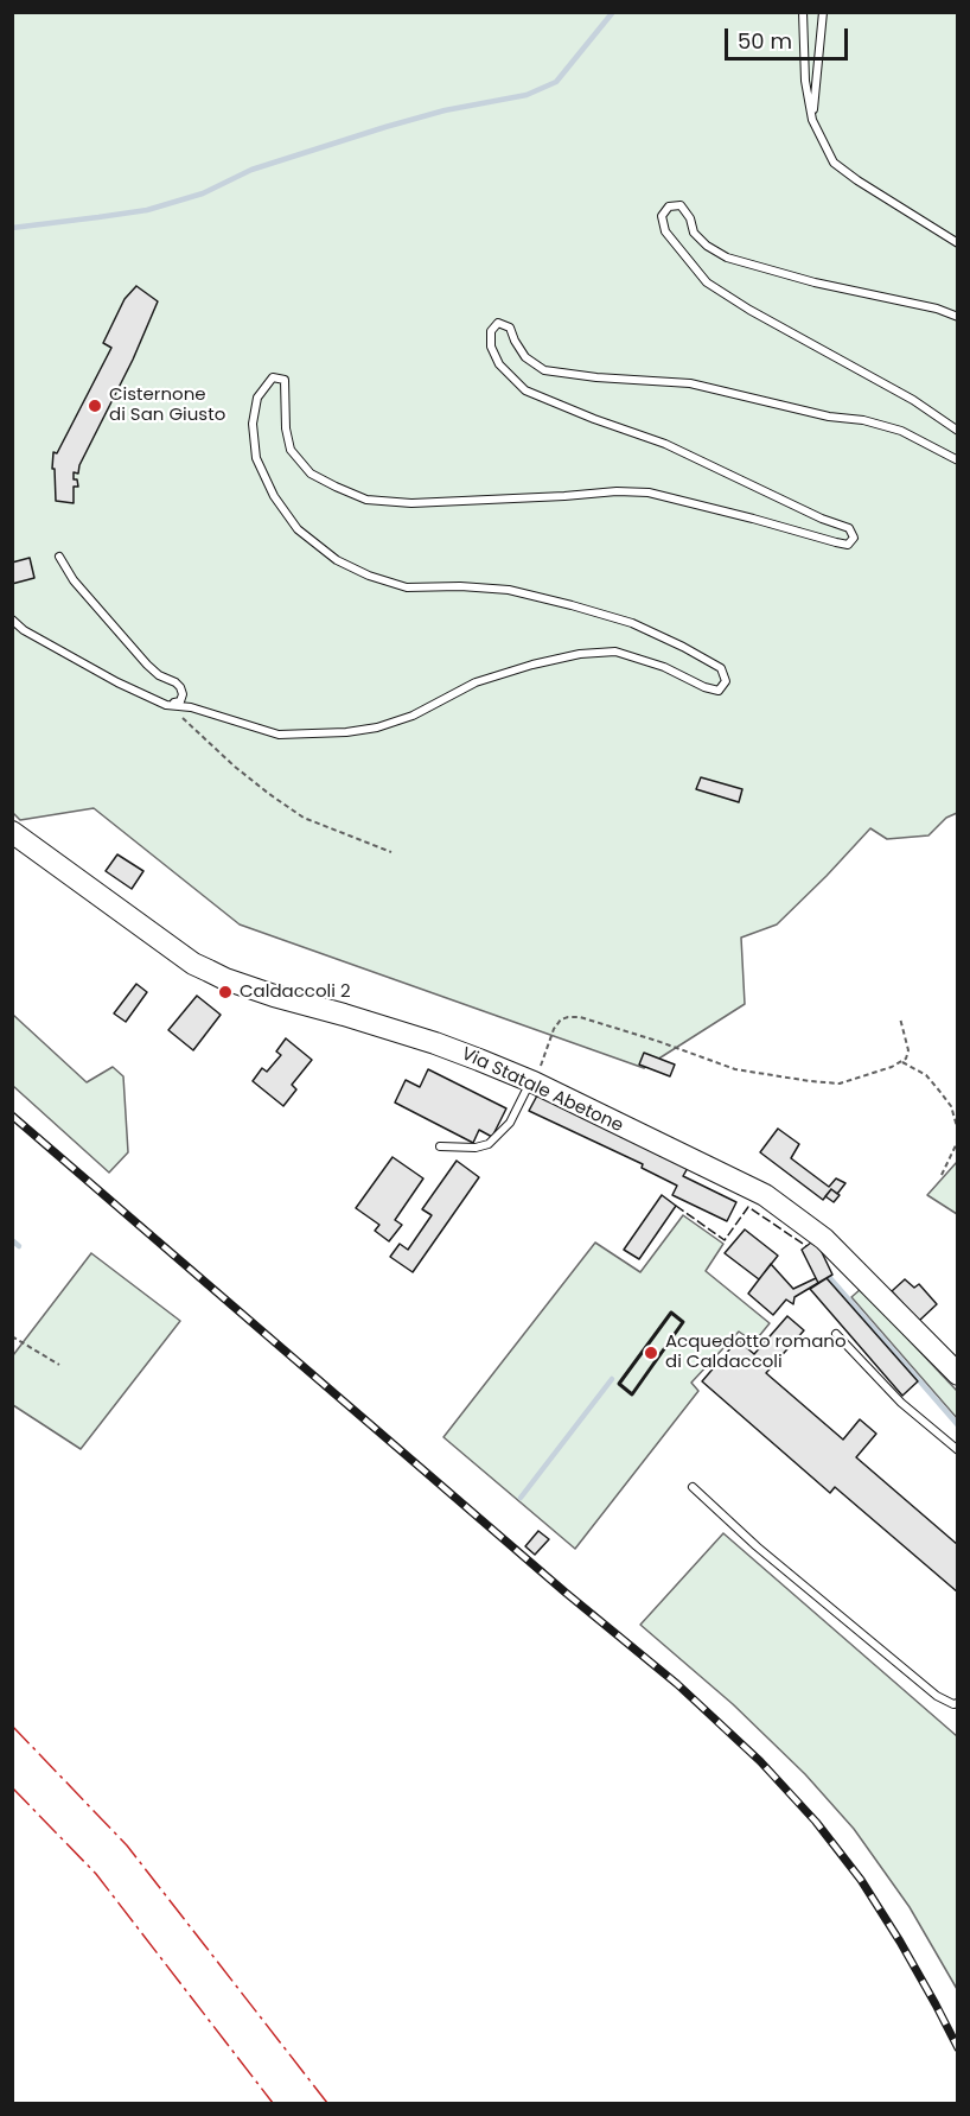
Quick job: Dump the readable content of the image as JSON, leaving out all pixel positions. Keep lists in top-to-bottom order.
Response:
{
  "streets": {
    "main road": ["Via Statale Abetone"]
  },
  "places": ["Cisternone di San Giusto", "Caldaccoli 2", "Acquedotto romano di Caldaccoli"],
  "scale_bar": "50 m"
}
